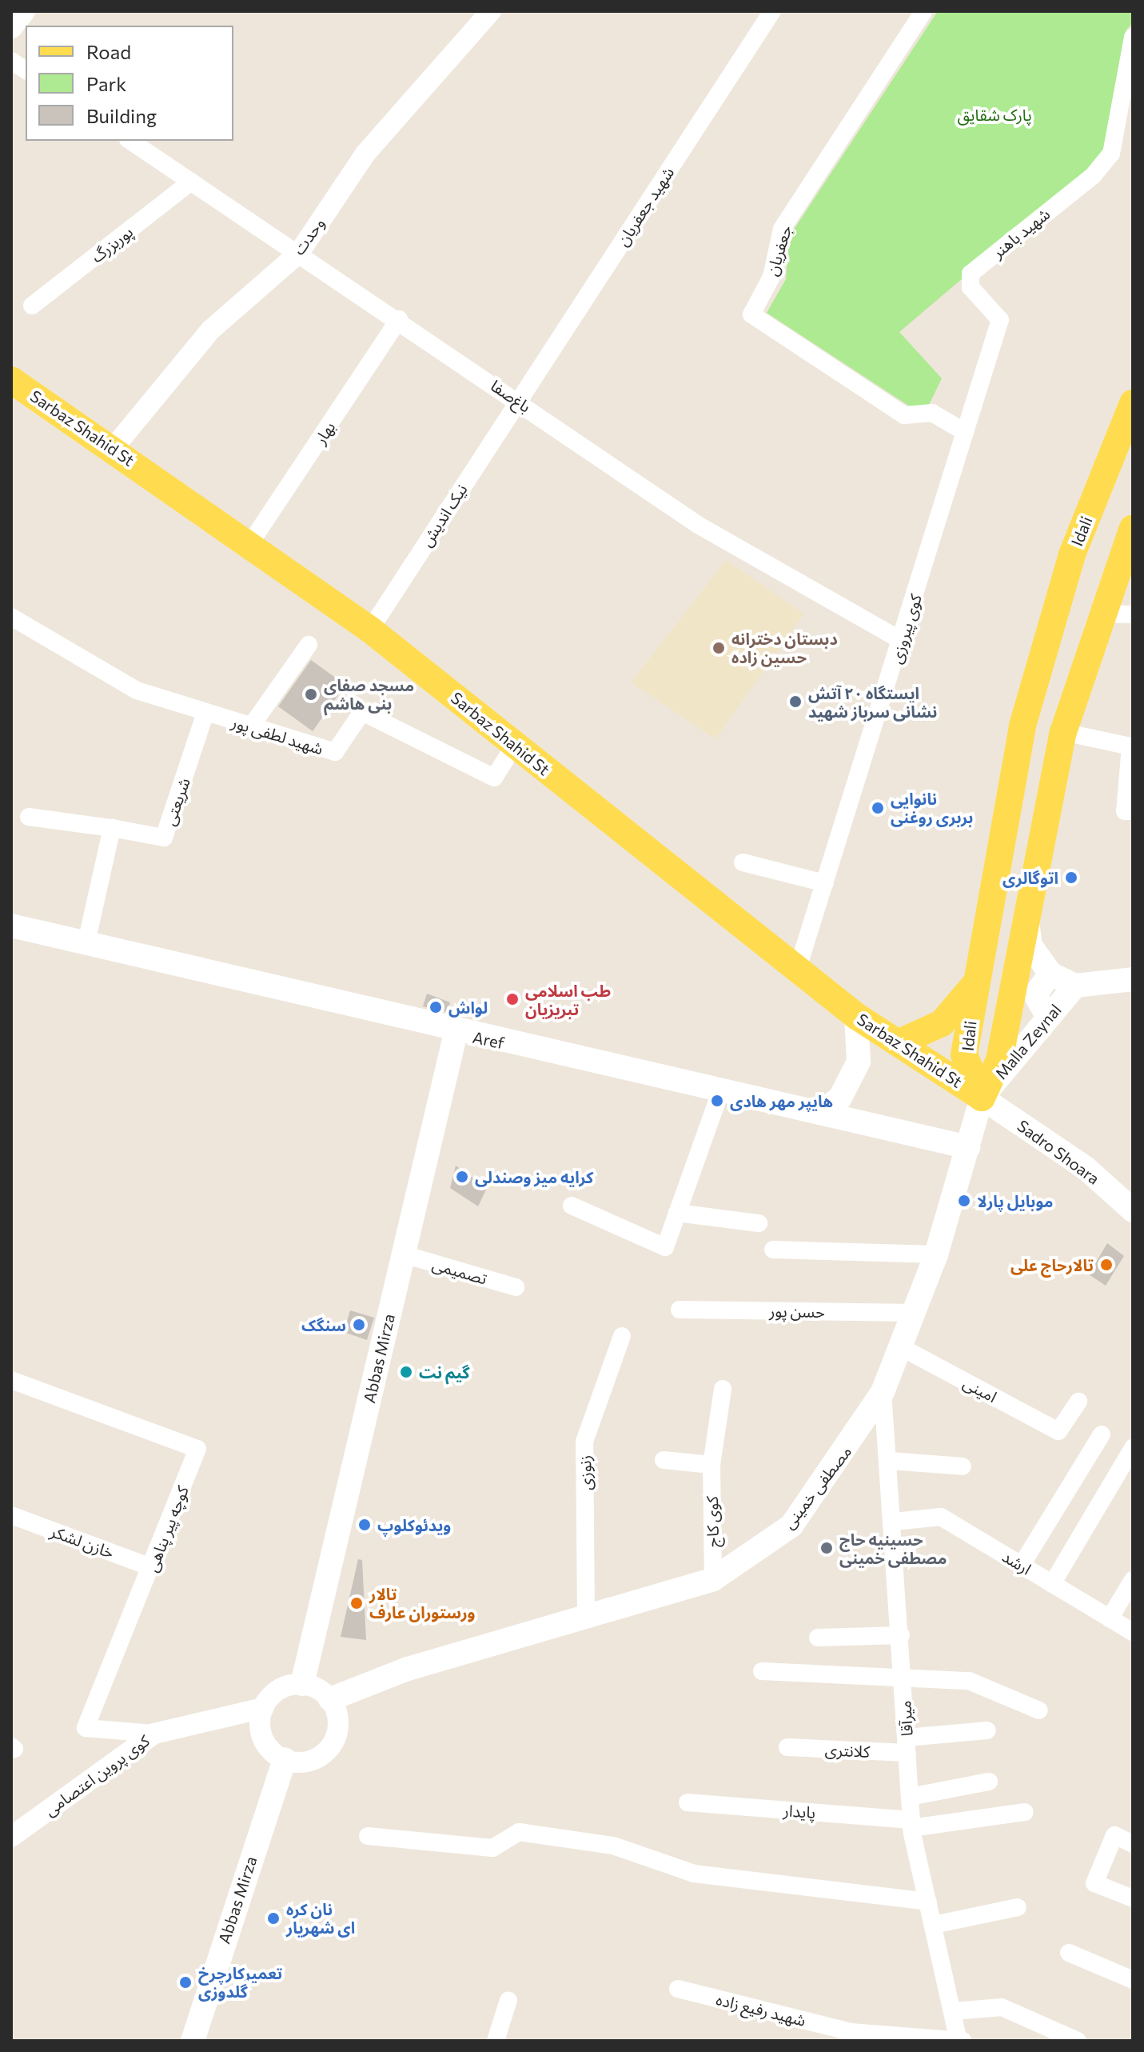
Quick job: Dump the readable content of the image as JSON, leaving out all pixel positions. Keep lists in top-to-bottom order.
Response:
{
  "streets": {
    "main road": [
      "Sarbaz Shahid St",
      "Idali",
      "Aref",
      "Malla Zeynal",
      "Sadro Shoara",
      "Abbas Mirza",
      "مصطفی خمینی"
    ],
    "street": [
      "شهید جعفریان",
      "شهید باهنر",
      "وحدت",
      "پوربزرگ",
      "جعفریان",
      "باغ‌صفا",
      "بهار",
      "نیک اندیش",
      "کوی پیروزی",
      "شهید لطفی پور",
      "شریعتی",
      "تصمیمی",
      "حسن پور",
      "امینی",
      "زنوزی",
      "کوی کاج",
      "کوچه پیر پناهی",
      "خازن لشکر",
      "ارشد",
      "میرآقا",
      "کلانتری",
      "کوی پروین اعتصامی",
      "پایدار",
      "شهید رفیع زاده"
    ]
  },
  "crossings": [
    ["شهید جعفریان", "باغ‌صفا"],
    ["شهید جعفریان", "نیک اندیش"],
    ["شهید باهنر", "جعفریان"],
    ["شهید باهنر", "کوی پیروزی"],
    ["وحدت", "باغ‌صفا"],
    ["وحدت", "Sarbaz Shahid St"],
    ["پوربزرگ", "باغ‌صفا"],
    ["جعفریان", "کوی پیروزی"],
    ["باغ‌صفا", "بهار"],
    ["باغ‌صفا", "نیک اندیش"],
    ["باغ‌صفا", "کوی پیروزی"],
    ["Sarbaz Shahid St", "بهار"],
    ["Sarbaz Shahid St", "نیک اندیش"],
    ["Sarbaz Shahid St", "Idali"],
    ["Sarbaz Shahid St", "کوی پیروزی"],
    ["Sarbaz Shahid St", "شهید لطفی پور"],
    ["Sarbaz Shahid St", "Malla Zeynal"],
    ["Sarbaz Shahid St", "Sadro Shoara"],
    ["Sarbaz Shahid St", "مصطفی خمینی"],
    ["Idali", "Malla Zeynal"],
    ["Idali", "Sadro Shoara"],
    ["Idali", "مصطفی خمینی"],
    ["شهید لطفی پور", "شریعتی"],
    ["Aref", "Abbas Mirza"],
    ["Aref", "مصطفی خمینی"],
    ["Malla Zeynal", "Sadro Shoara"],
    ["Malla Zeynal", "مصطفی خمینی"],
    ["Sadro Shoara", "مصطفی خمینی"],
    ["تصمیمی", "Abbas Mirza"],
    ["حسن پور", "مصطفی خمینی"],
    ["Abbas Mirza", "مصطفی خمینی"],
    ["Abbas Mirza", "کوی پروین اعتصامی"],
    ["امینی", "مصطفی خمینی"],
    ["زنوزی", "مصطفی خمینی"],
    ["مصطفی خمینی", "کوی کاج"],
    ["مصطفی خمینی", "میرآقا"],
    ["مصطفی خمینی", "کوی پروین اعتصامی"],
    ["کوچه پیر پناهی", "خازن لشکر"],
    ["کوچه پیر پناهی", "کوی پروین اعتصامی"],
    ["ارشد", "میرآقا"],
    ["میرآقا", "کلانتری"],
    ["میرآقا", "پایدار"],
    ["میرآقا", "شهید رفیع زاده"]
  ],
  "parks": ["پارک شقایق"],
  "places": [
    "دبستان دخترانه حسین زاده",
    "مسجد صفای بنی هاشم",
    "ایستگاه ۲۰ آتش نشانی سرباز شهید",
    "نانوایی بربری روغنی",
    "اتوگالری",
    "طب اسلامی تبریزیان",
    "لواش",
    "هایپر مهر هادی",
    "کرایه میز وصندلی",
    "موبایل پارلا",
    "تالارحاج علی",
    "سنگک",
    "گیم نت",
    "ویدئوکلوپ",
    "حسینیه حاج مصطفی خمینی",
    "تالار ورستوران عارف",
    "نان کره ای شهریار",
    "تعمیرکارچرخ گلدوزی"
  ],
  "legend": ["Road", "Park", "Building"]
}
